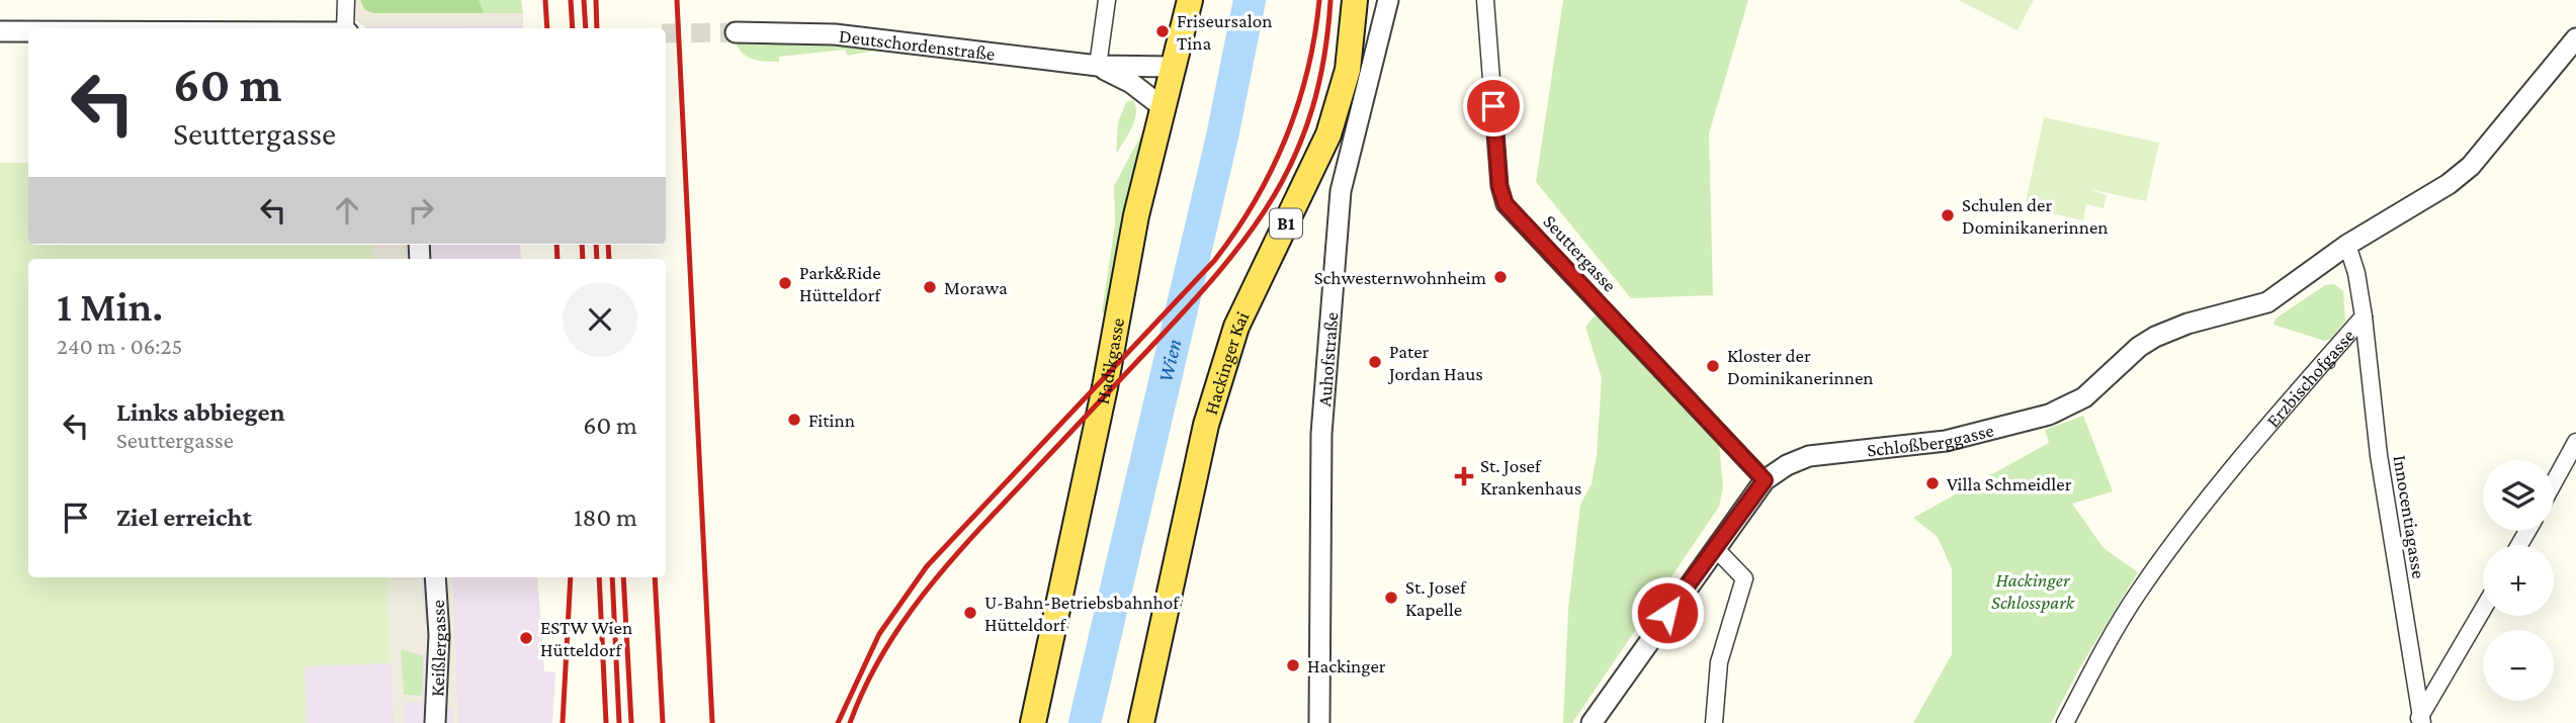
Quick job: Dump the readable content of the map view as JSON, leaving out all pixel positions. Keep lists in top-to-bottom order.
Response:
{
  "streets": {
    "main road": ["B1", "Hadikgasse", "Hackinger Kai"],
    "street": [
      "Deutschordenstraße",
      "Seuttergasse",
      "Auhofstraße",
      "Erzbischofgasse",
      "Schloßberggasse",
      "Innocentiagasse",
      "Keißlergasse"
    ]
  },
  "crossings": [
    ["Deutschordenstraße", "Hadikgasse"],
    ["Seuttergasse", "Schloßberggasse"],
    ["Erzbischofgasse", "Schloßberggasse"],
    ["Erzbischofgasse", "Innocentiagasse"]
  ],
  "water": ["Wien"],
  "parks": ["Hackinger Schlosspark"],
  "places": {
    "other": [
      "Friseursalon Tina",
      "Schulen der Dominikanerinnen",
      "Schwesternwohnheim",
      "Park&Ride Hütteldorf",
      "Morawa",
      "Pater Jordan Haus",
      "Kloster der Dominikanerinnen",
      "Fitinn",
      "Villa Schmeidler",
      "St. Josef Kapelle",
      "U-Bahn-Betriebsbahnhof Hütteldorf",
      "ESTW Wien Hütteldorf",
      "Hackinger"
    ],
    "health": ["St. Josef Krankenhaus"]
  },
  "page": {
    "turn": ["60 m", "Seuttergasse"],
    "heading": ["1 Min.", "240 m · 06:25"],
    "list": [
      {
        "name": "Links abbiegen",
        "note": "Seuttergasse",
        "value": "60 m"
      },
      {
        "name": "Ziel erreicht",
        "value": "180 m"
      }
    ],
    "map_buttons": ["+", "−"]
  }
}
